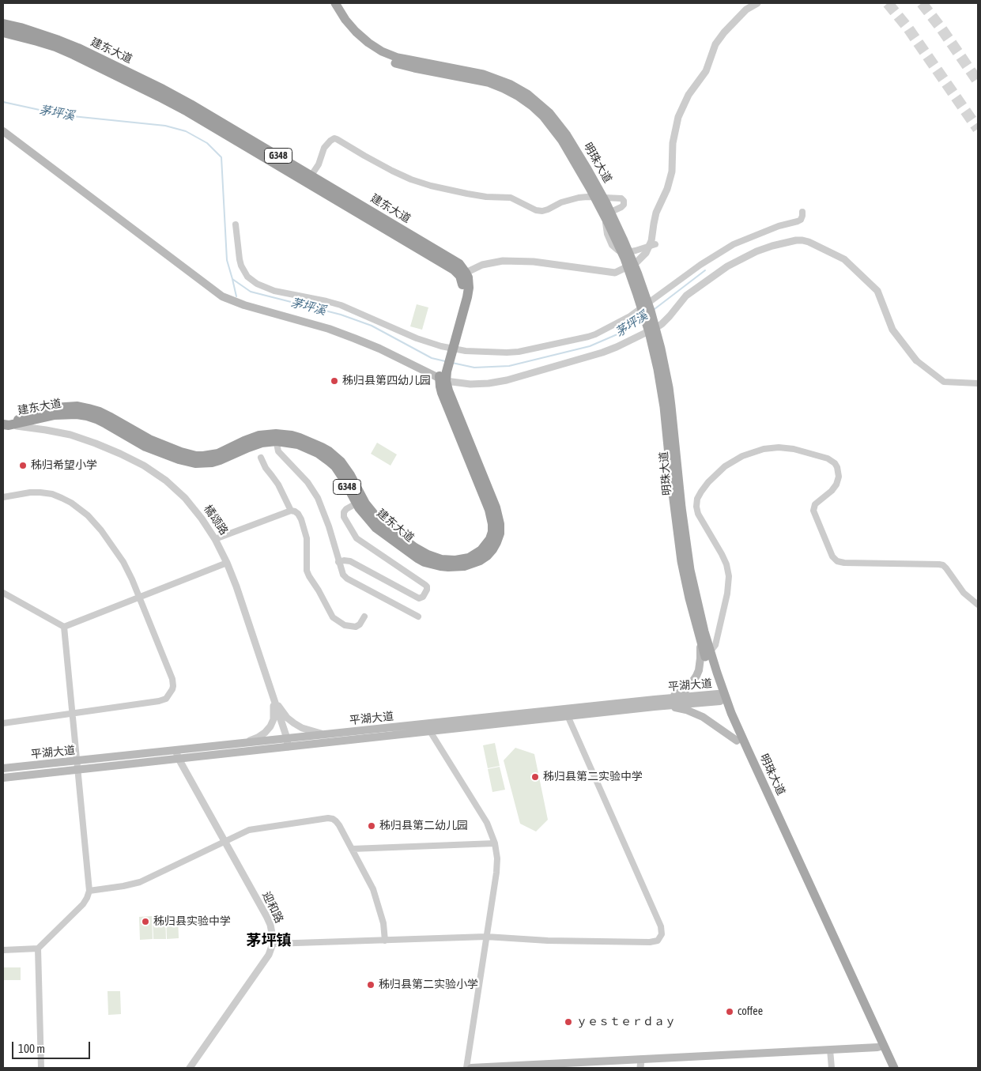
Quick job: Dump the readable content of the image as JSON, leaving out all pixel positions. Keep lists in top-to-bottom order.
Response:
{
  "streets": {
    "highway": ["建东大道", "G348"],
    "main road": ["明珠大道", "平湖大道"],
    "street": ["橘颂路", "迎和路"]
  },
  "crossings": [
    ["建东大道", "橘颂路"],
    ["明珠大道", "平湖大道"],
    ["橘颂路", "平湖大道"],
    ["平湖大道", "迎和路"]
  ],
  "districts": ["茅坪镇"],
  "water": ["茅坪溪"],
  "places": [
    "秭归县第四幼儿园",
    "秭归希望小学",
    "秭归县第二实验中学",
    "秭归县第二幼儿园",
    "秭归县实验中学",
    "秭归县第二实验小学",
    "coffee",
    "ｙｅｓｔｅｒｄａｙ"
  ],
  "scale_bar": "100 m"
}
